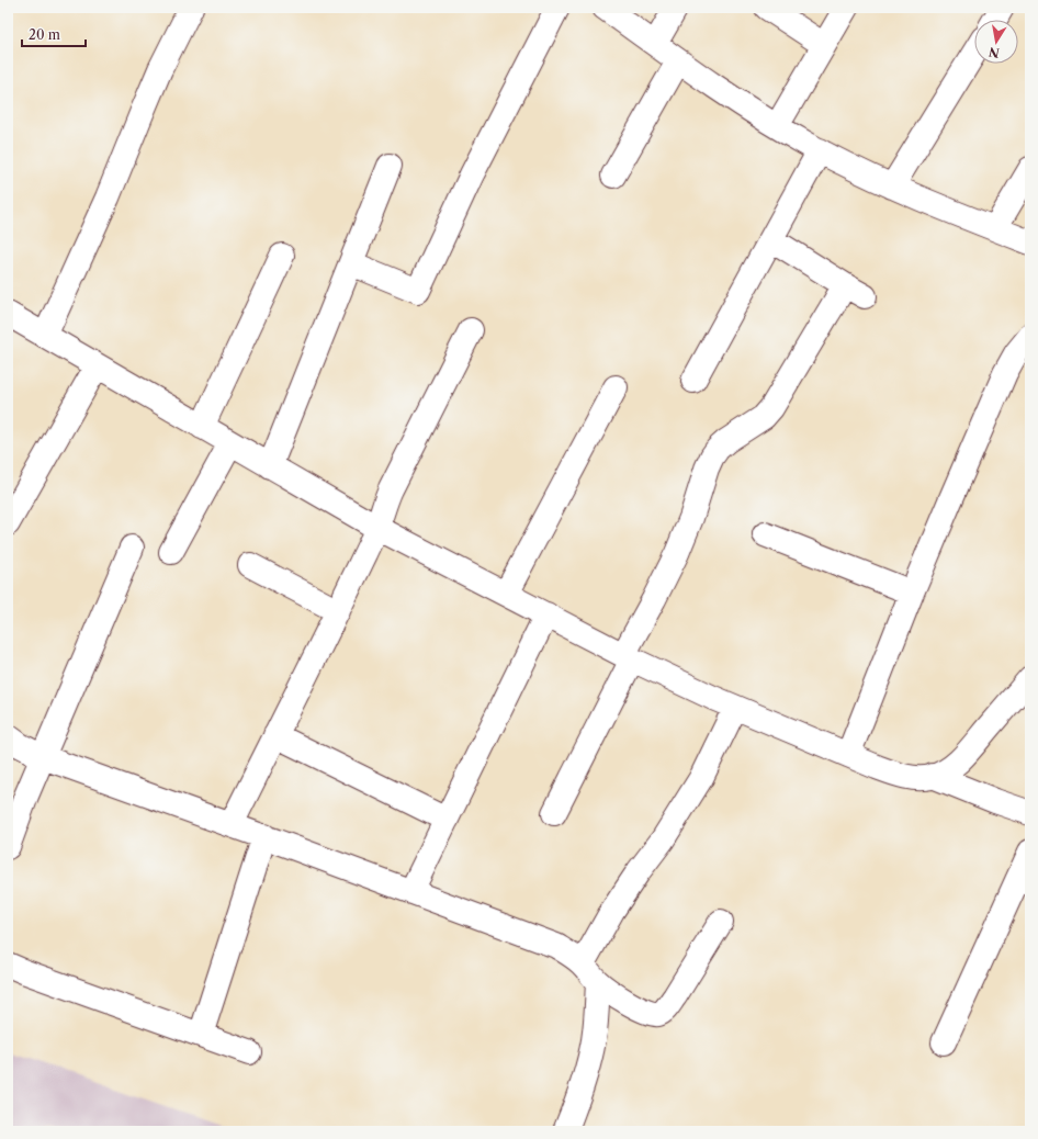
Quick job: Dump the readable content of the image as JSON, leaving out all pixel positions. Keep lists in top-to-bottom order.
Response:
{
  "scale_bar": "20 m",
  "north": "bottom"
}
